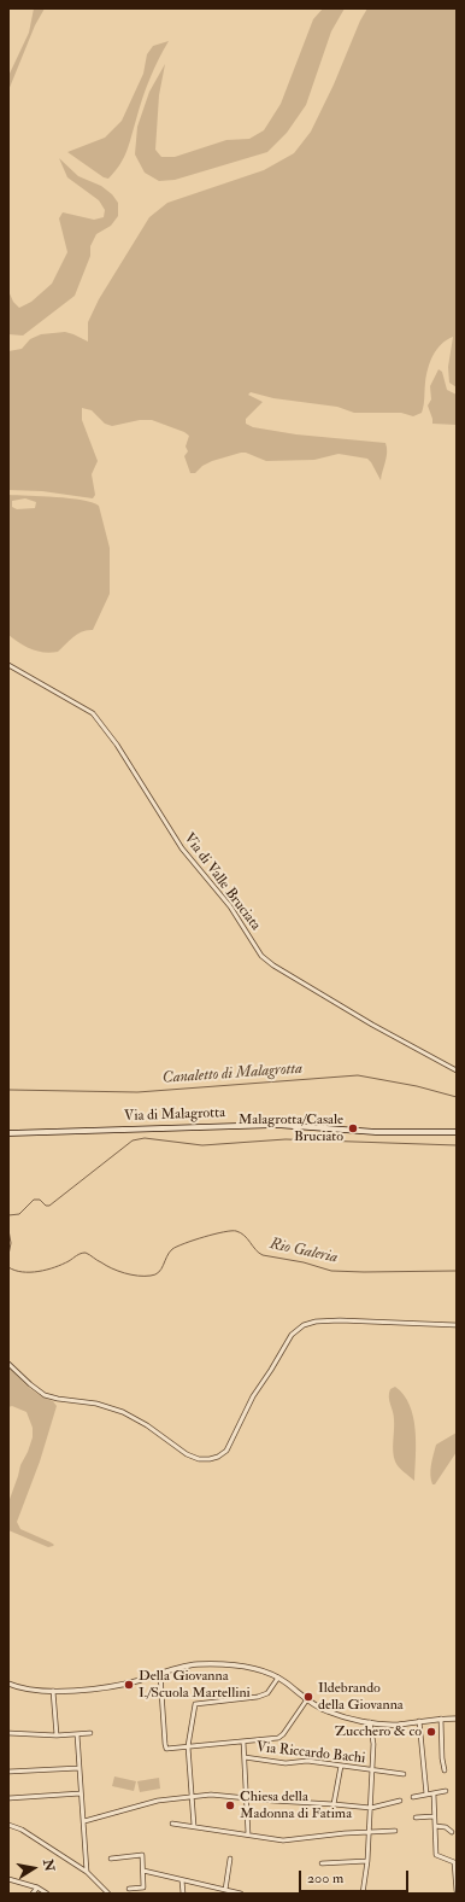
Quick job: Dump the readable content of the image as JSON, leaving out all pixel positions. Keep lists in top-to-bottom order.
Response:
{
  "streets": {
    "main road": ["Via di Malagrotta"],
    "street": ["Via di Valle Bruciata", "Via Riccardo Bachi"]
  },
  "water": ["Canaletto di Malagrotta", "Rio Galeria"],
  "places": [
    "Malagrotta/Casale Bruciato",
    "Della Giovanna I./Scuola Martellini",
    "Ildebrando della Giovanna",
    "Zucchero & co",
    "Chiesa della Madonna di Fatima"
  ],
  "scale_bar": "200 m",
  "north": "right"
}
